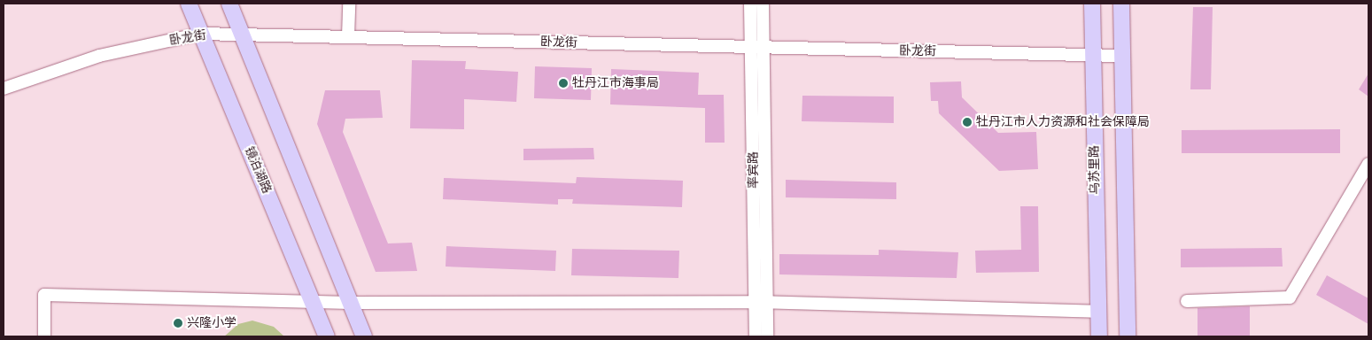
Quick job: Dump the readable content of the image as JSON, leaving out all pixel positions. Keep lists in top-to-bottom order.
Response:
{
  "streets": {
    "main road": ["镜泊湖路", "乌苏里路"],
    "street": ["卧龙街", "率宾路"]
  },
  "crossings": [
    ["卧龙街", "镜泊湖路"],
    ["卧龙街", "率宾路"],
    ["卧龙街", "乌苏里路"]
  ],
  "places": ["牡丹江市海事局", "牡丹江市人力资源和社会保障局", "兴隆小学"]
}
